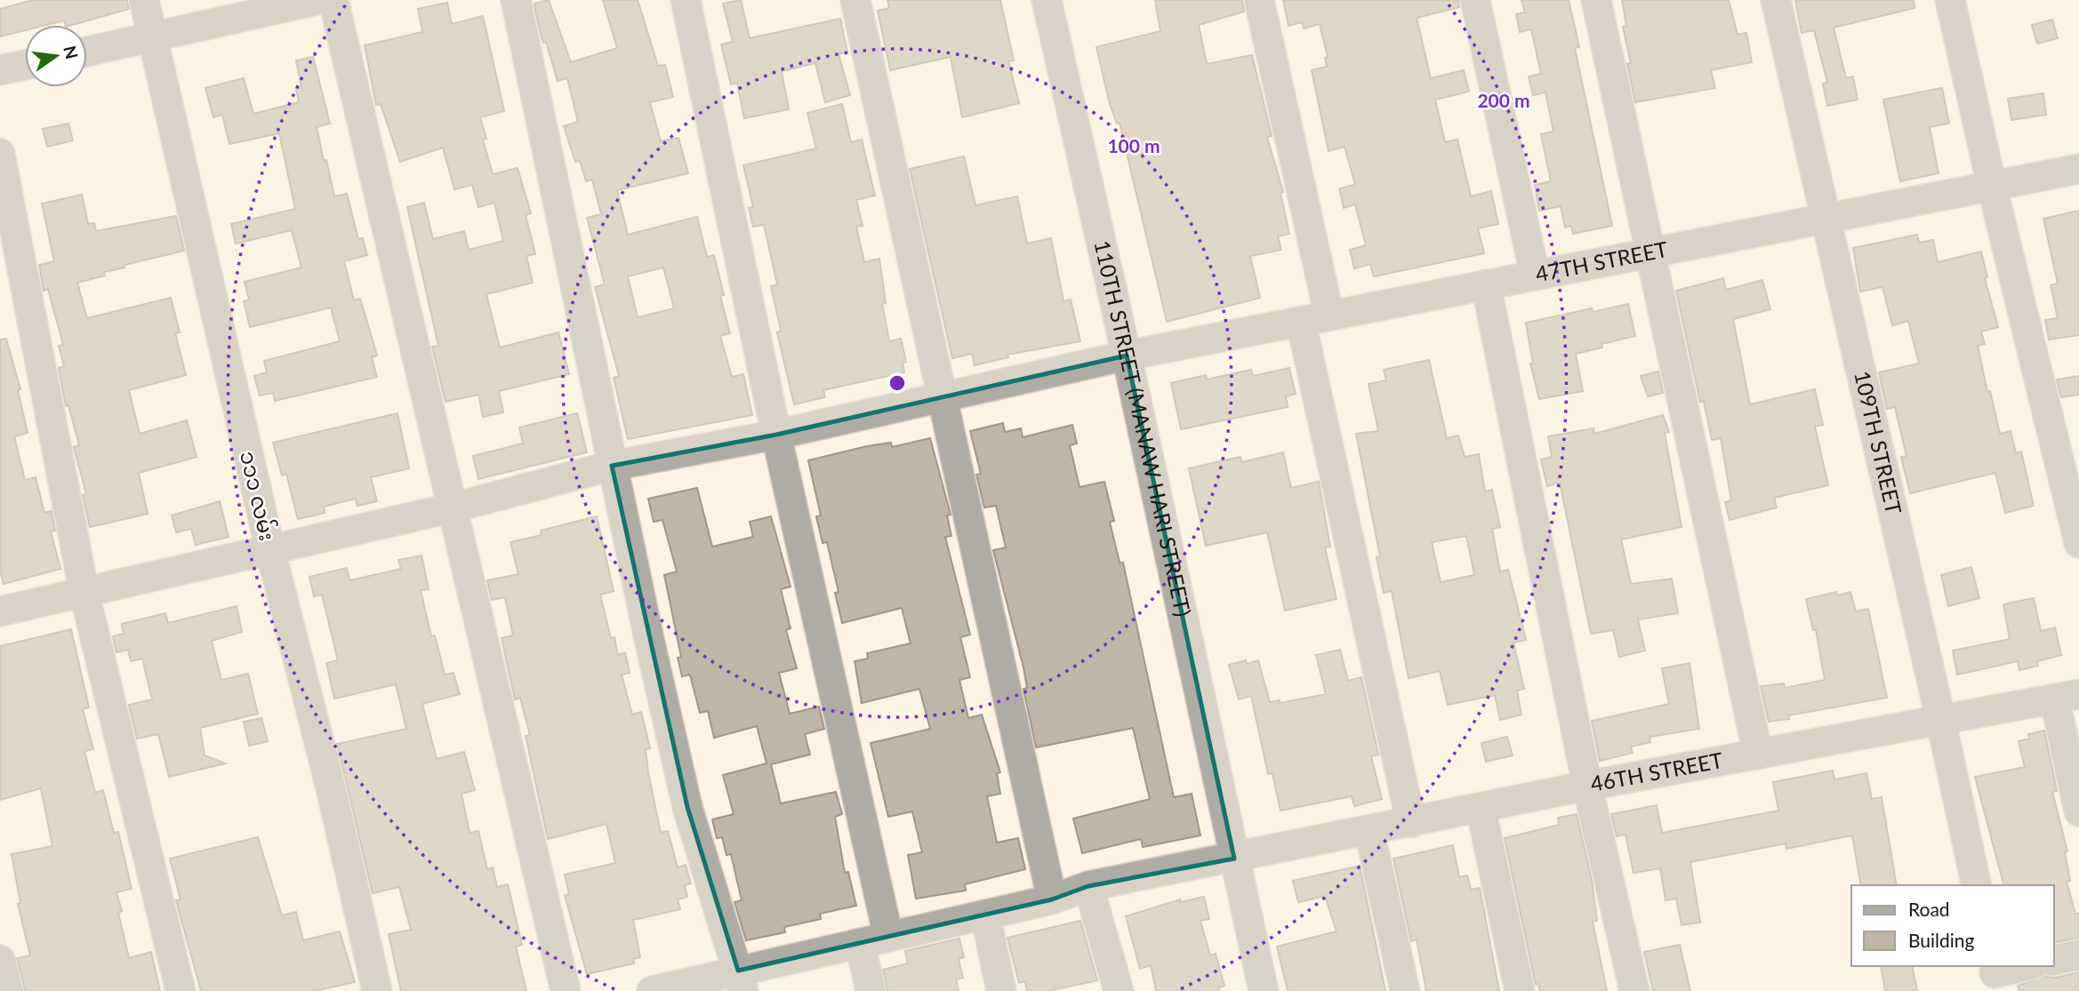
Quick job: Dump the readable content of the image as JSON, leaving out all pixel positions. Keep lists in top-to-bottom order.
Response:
{
  "streets": {
    "street": [
      "47TH STREET",
      "110TH STREET (MANAW HARI STREET)",
      "109TH STREET",
      "၁၁၁ လမ်း",
      "46TH STREET"
    ]
  },
  "crossings": [
    ["47TH STREET", "110TH STREET (MANAW HARI STREET)"],
    ["47TH STREET", "109TH STREET"],
    ["47TH STREET", "၁၁၁ လမ်း"],
    ["110TH STREET (MANAW HARI STREET)", "46TH STREET"],
    ["109TH STREET", "46TH STREET"]
  ],
  "legend": ["Road", "Building"],
  "north": "right",
  "rings": ["200 m", "100 m"]
}
